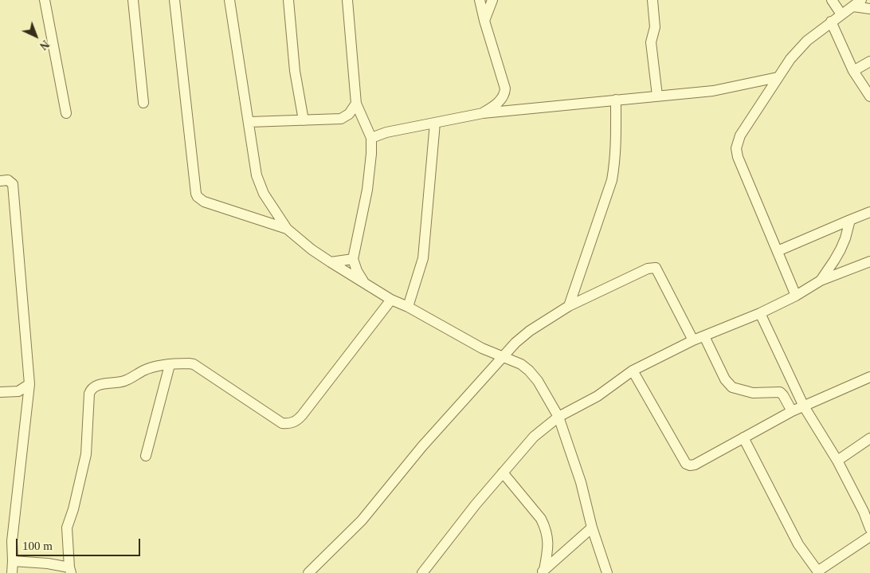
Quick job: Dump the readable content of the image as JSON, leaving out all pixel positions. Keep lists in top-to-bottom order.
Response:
{
  "scale_bar": "100 m",
  "north": "bottom right"
}
